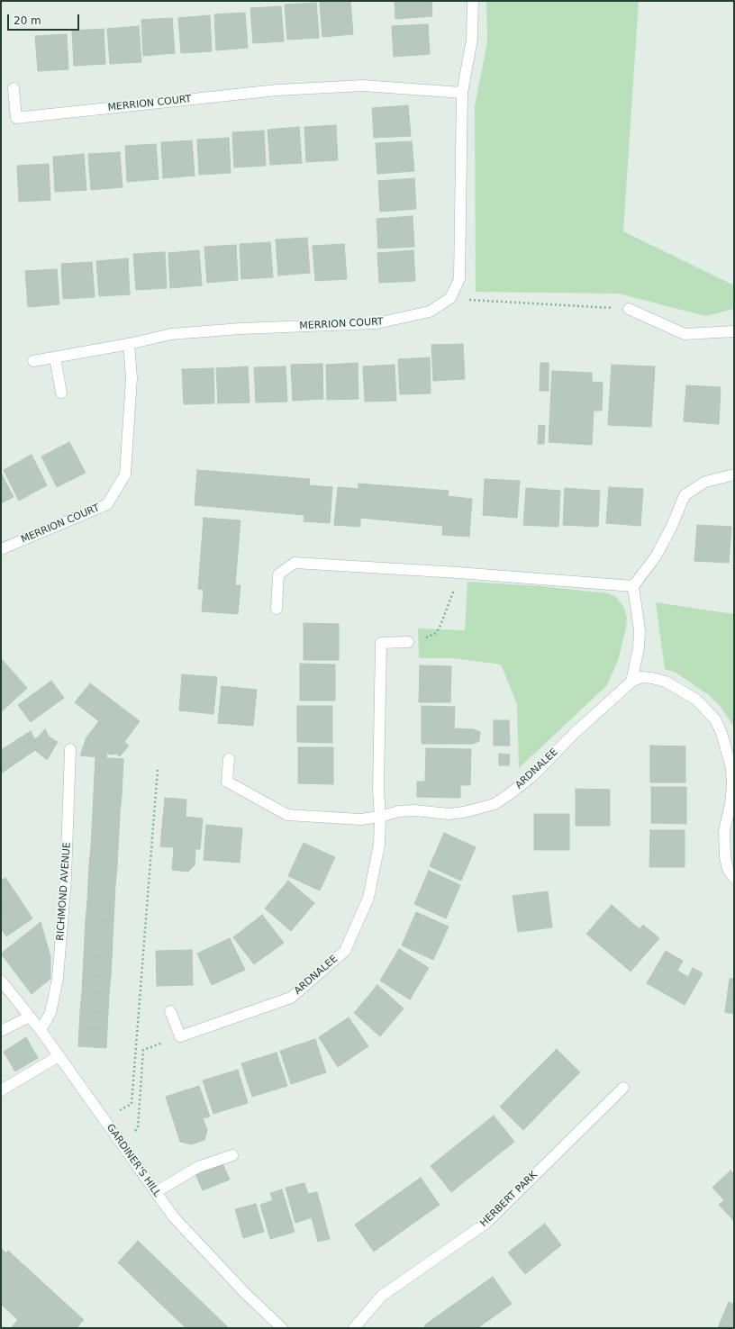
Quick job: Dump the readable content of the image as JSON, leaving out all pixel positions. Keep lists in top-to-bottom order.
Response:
{
  "streets": {
    "street": [
      "MERRION COURT",
      "ARDNALEE",
      "RICHMOND AVENUE",
      "GARDINER'S HILL",
      "HERBERT PARK"
    ]
  },
  "crossings": [
    ["RICHMOND AVENUE", "GARDINER'S HILL"]
  ],
  "scale_bar": "20 m"
}
